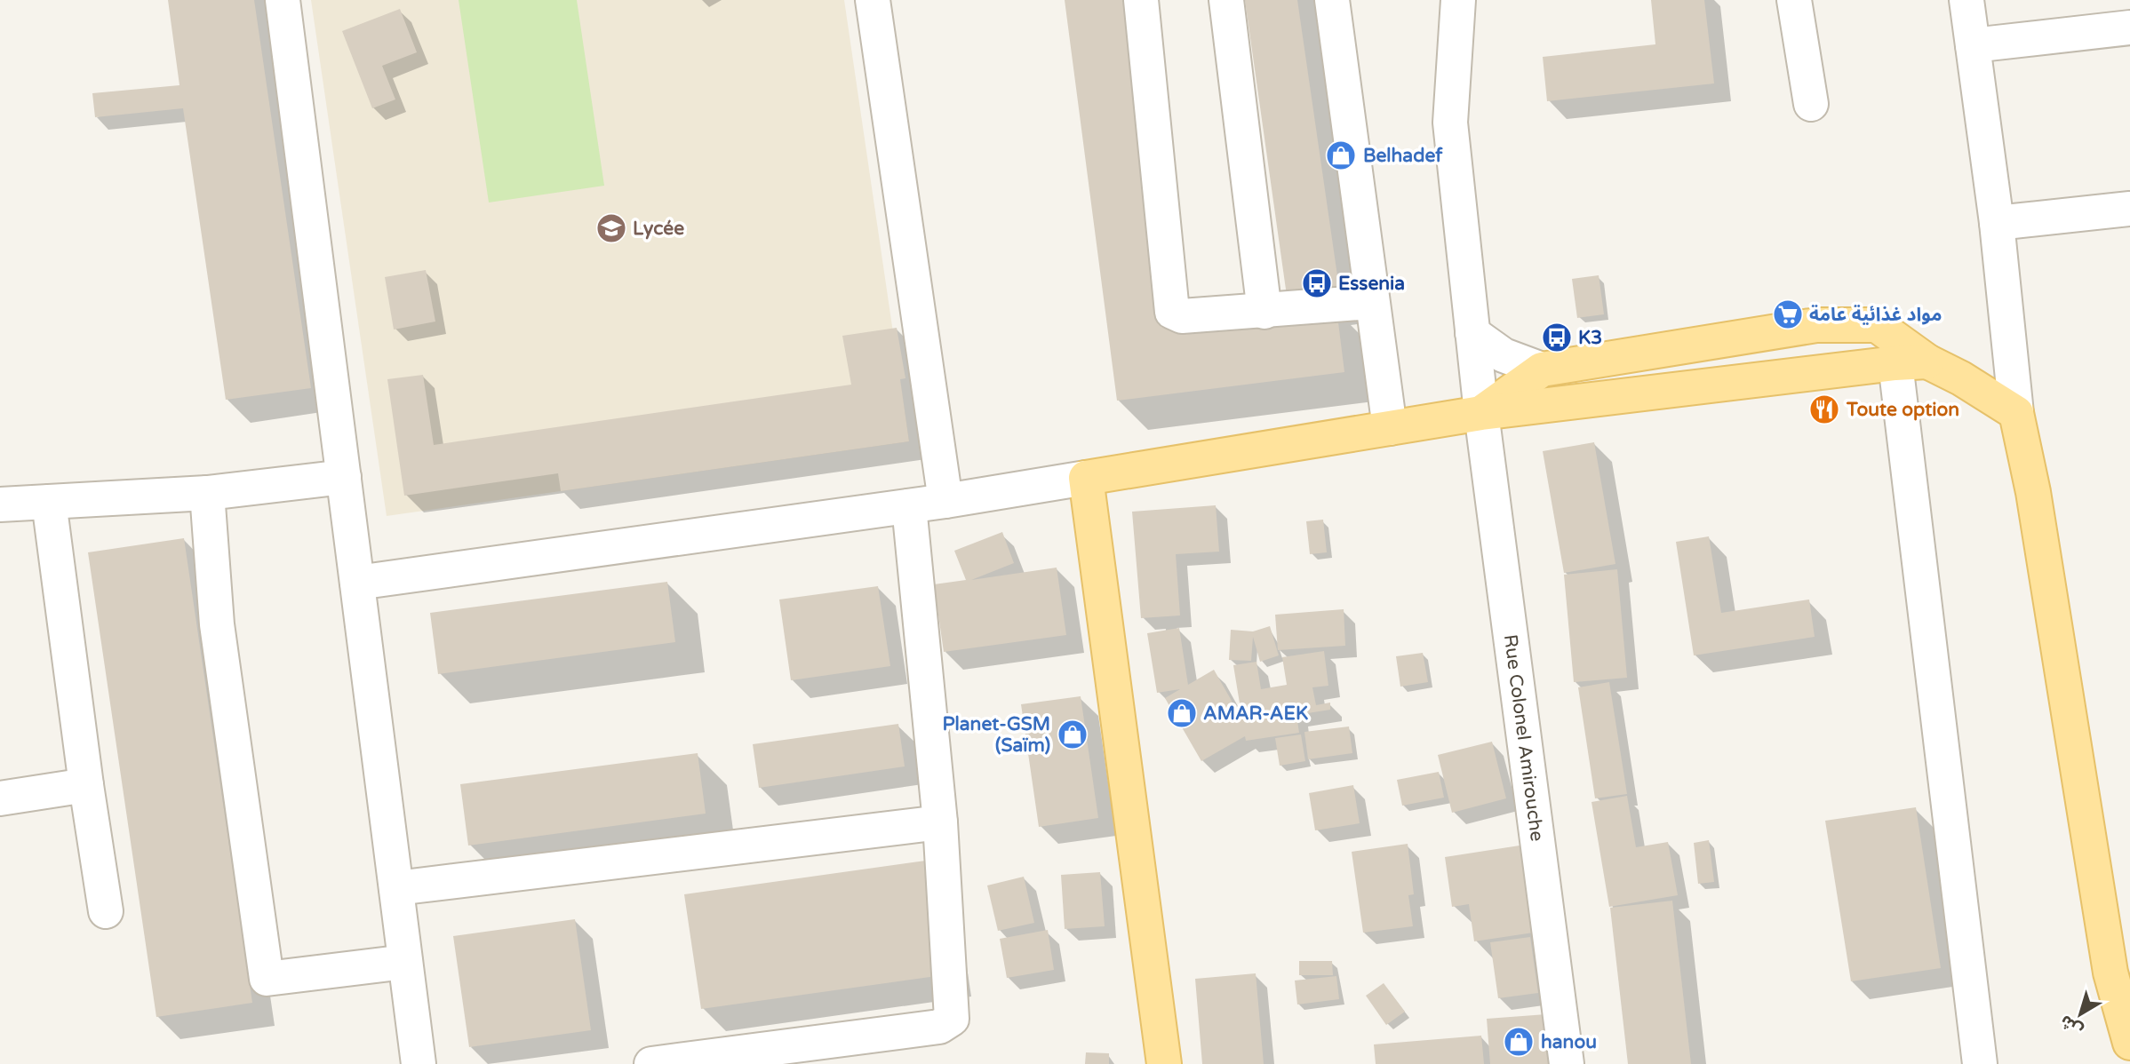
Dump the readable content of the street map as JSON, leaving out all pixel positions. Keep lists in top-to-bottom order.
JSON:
{
  "streets": {
    "street": ["Rue Colonel Amirouche"]
  },
  "places": {
    "shop": [
      "Belhadef",
      "AMAR-AEK",
      "Planet-GSM (Saïm)",
      "hanou"
    ],
    "school or university": ["Lycée"],
    "bus stop": ["Essenia", "K3"],
    "supermarket": ["مواد غذائية عامة"],
    "restaurant": ["Toute option"]
  },
  "north": "bottom left"
}
